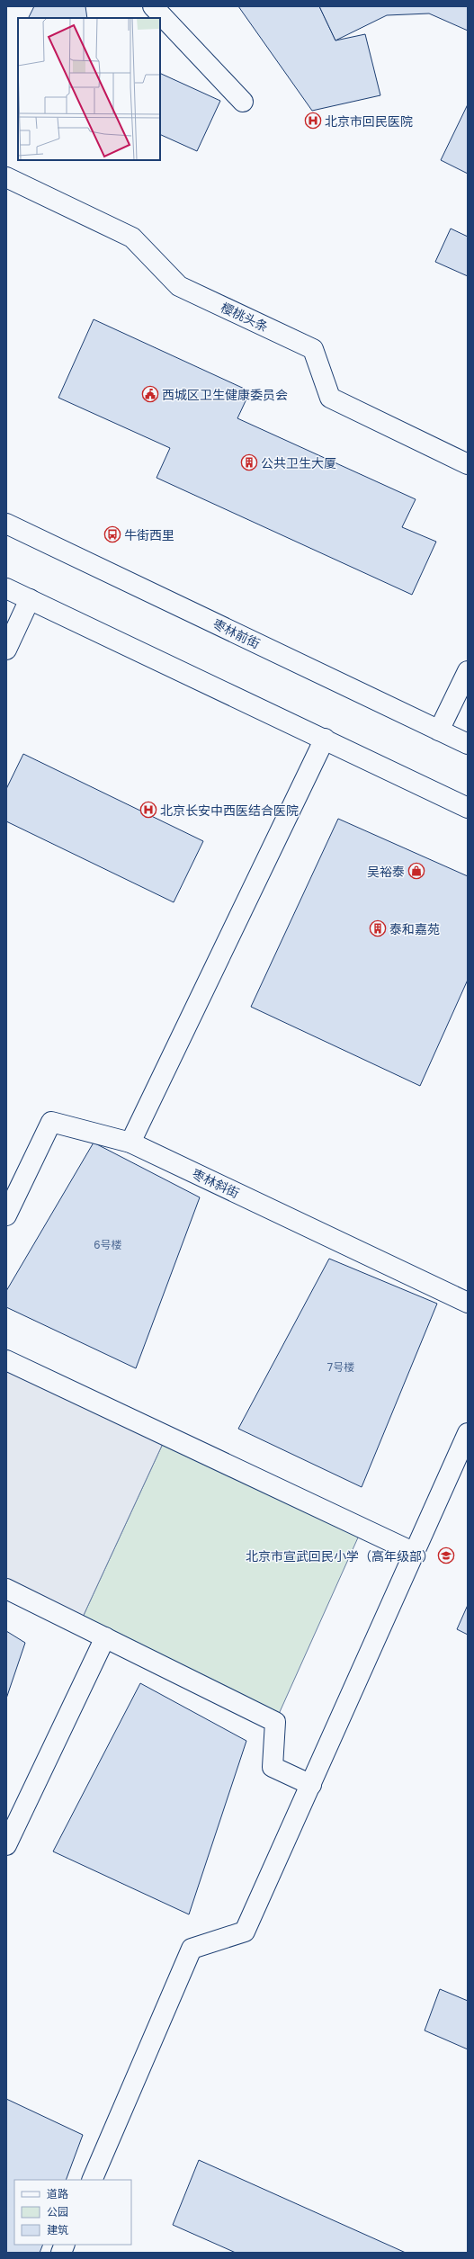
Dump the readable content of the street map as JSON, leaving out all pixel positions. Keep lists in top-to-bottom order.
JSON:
{
  "streets": {
    "street": ["樱桃头条", "枣林前街", "枣林斜街"]
  },
  "places": {
    "hospital": ["北京市回民医院", "北京长安中西医结合医院"],
    "public building": ["西城区卫生健康委员会"],
    "building": ["公共卫生大厦", "泰和嘉苑"],
    "bus stop": ["牛街西里"],
    "shop": ["吴裕泰"],
    "school or university": ["北京市宣武回民小学（高年级部）"]
  },
  "house_numbers": ["6号楼", "7号楼"],
  "legend": ["道路", "公园", "建筑"]
}
